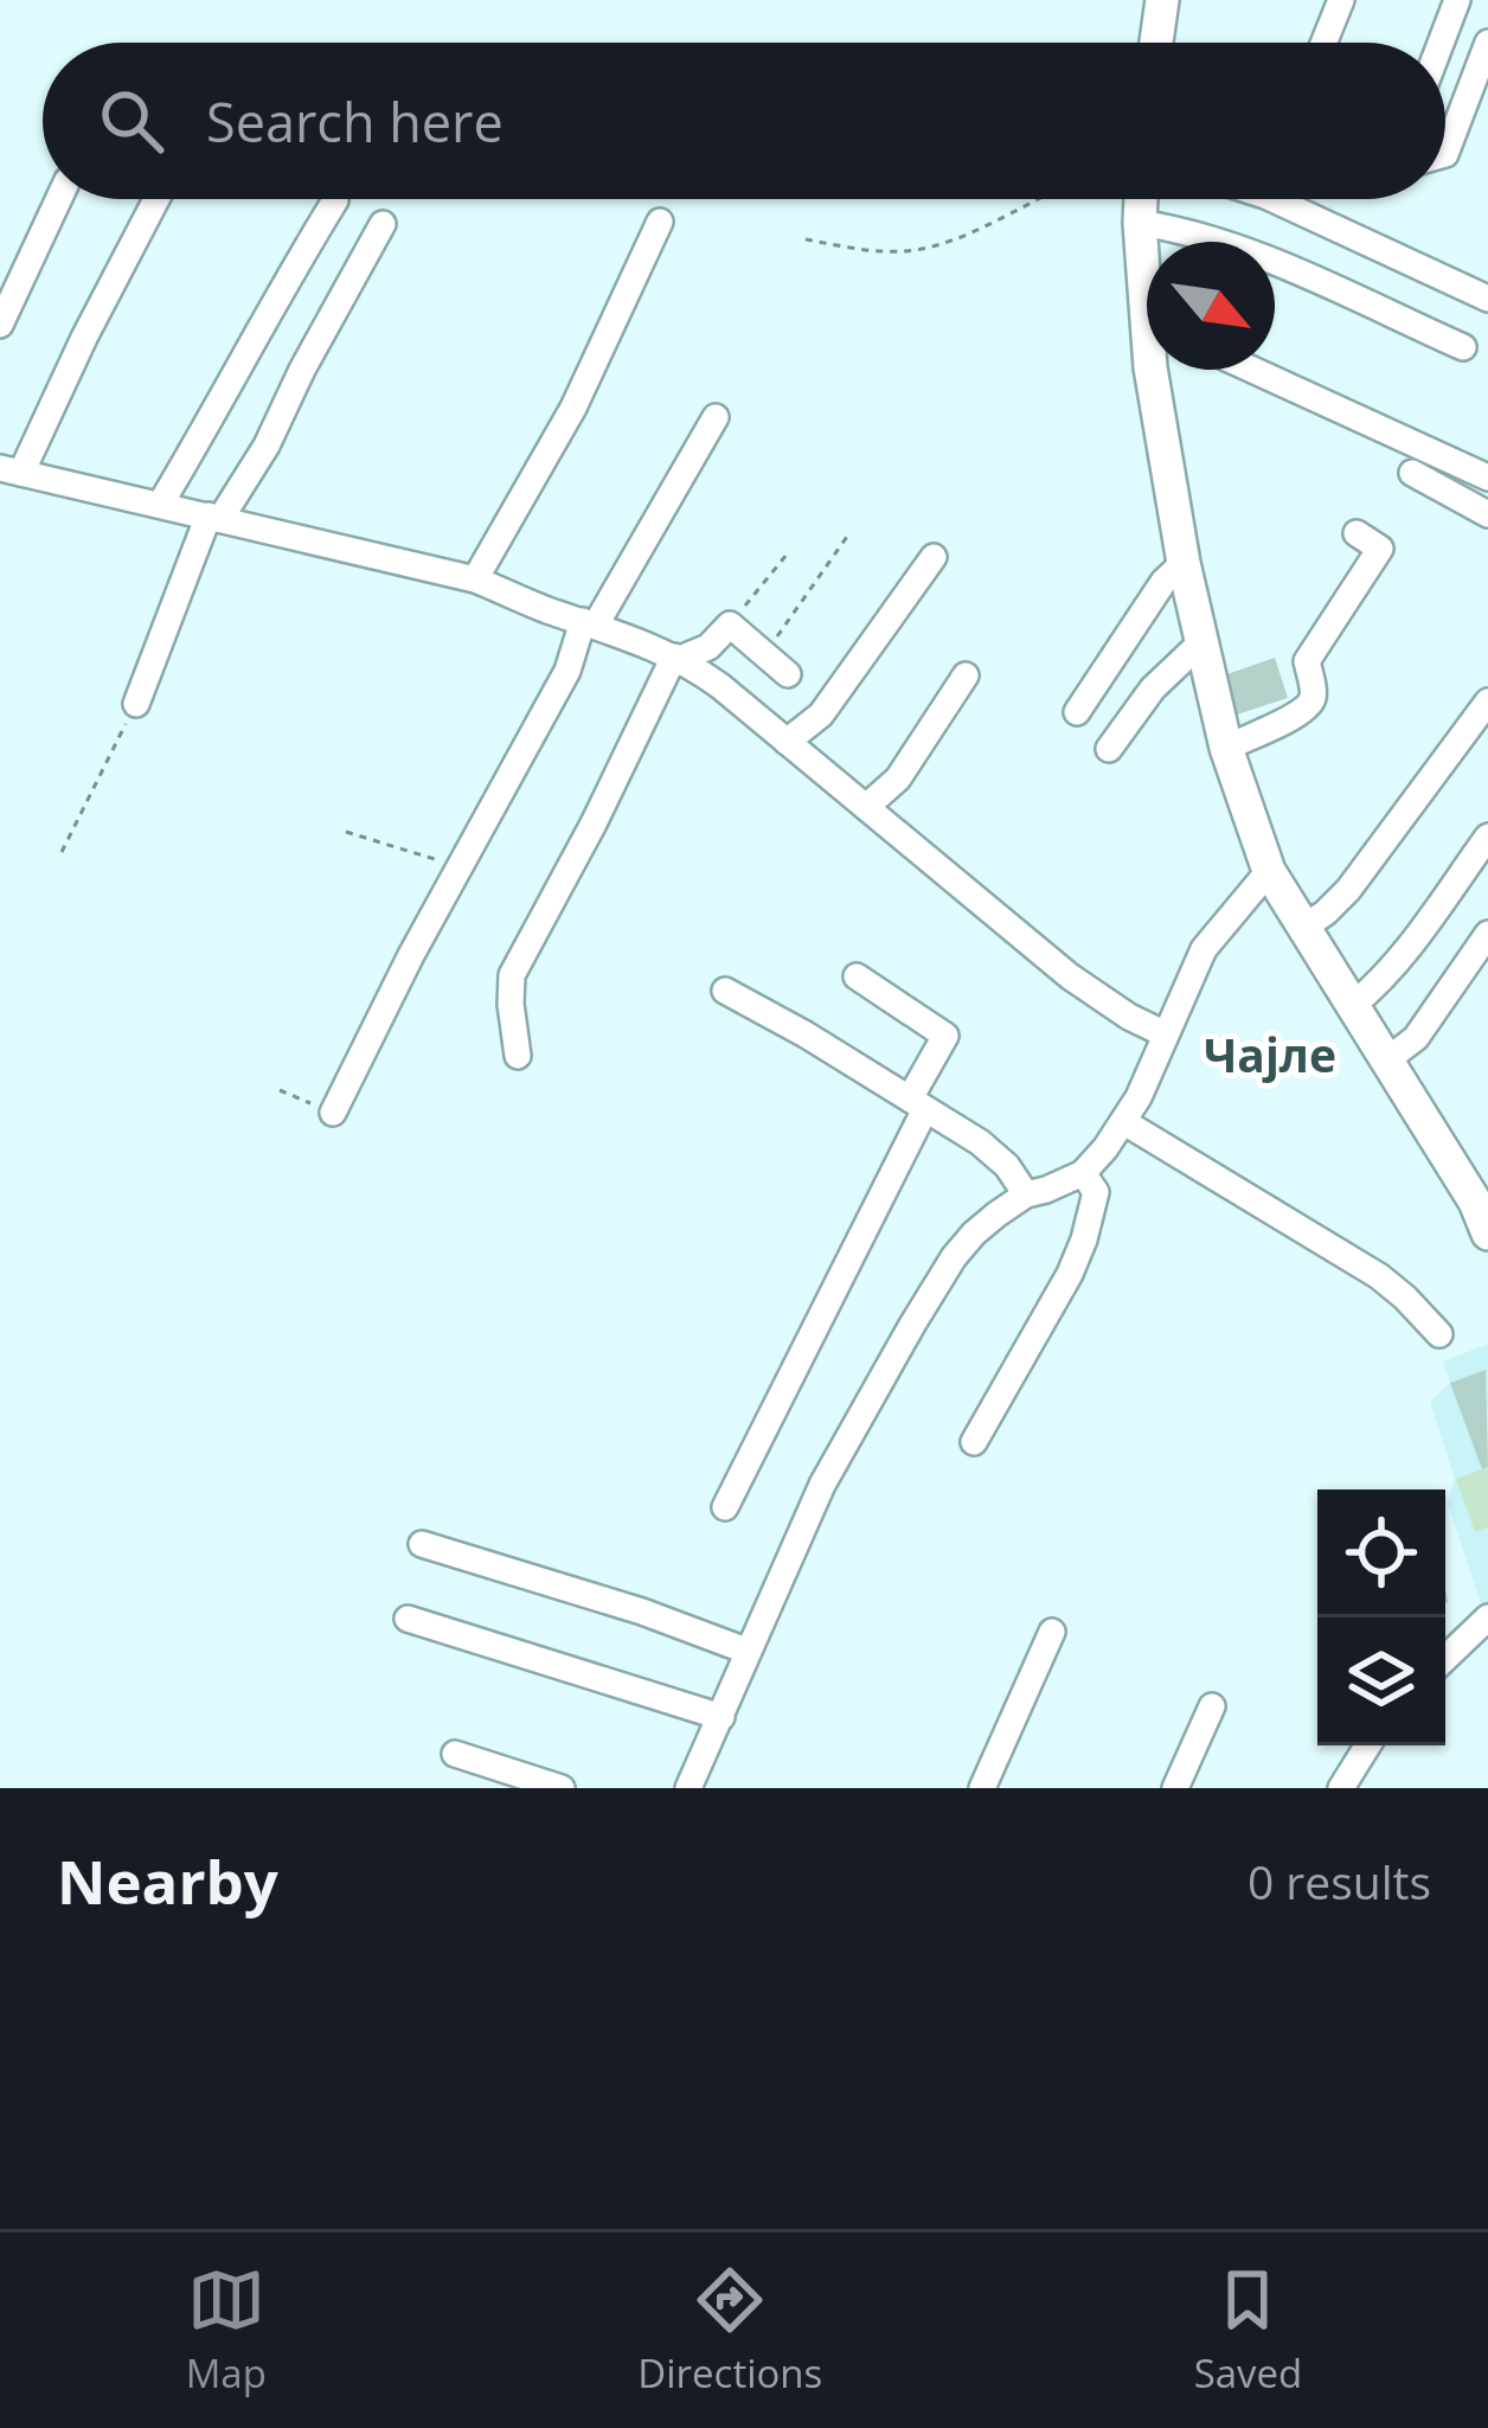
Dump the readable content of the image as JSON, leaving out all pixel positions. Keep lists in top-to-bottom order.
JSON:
{
  "districts": ["Чајле"],
  "north": "bottom right",
  "page": {
    "search": "Search here",
    "heading": ["Nearby", "0 results"],
    "nav": ["Map", "Directions", "Saved"]
  }
}
